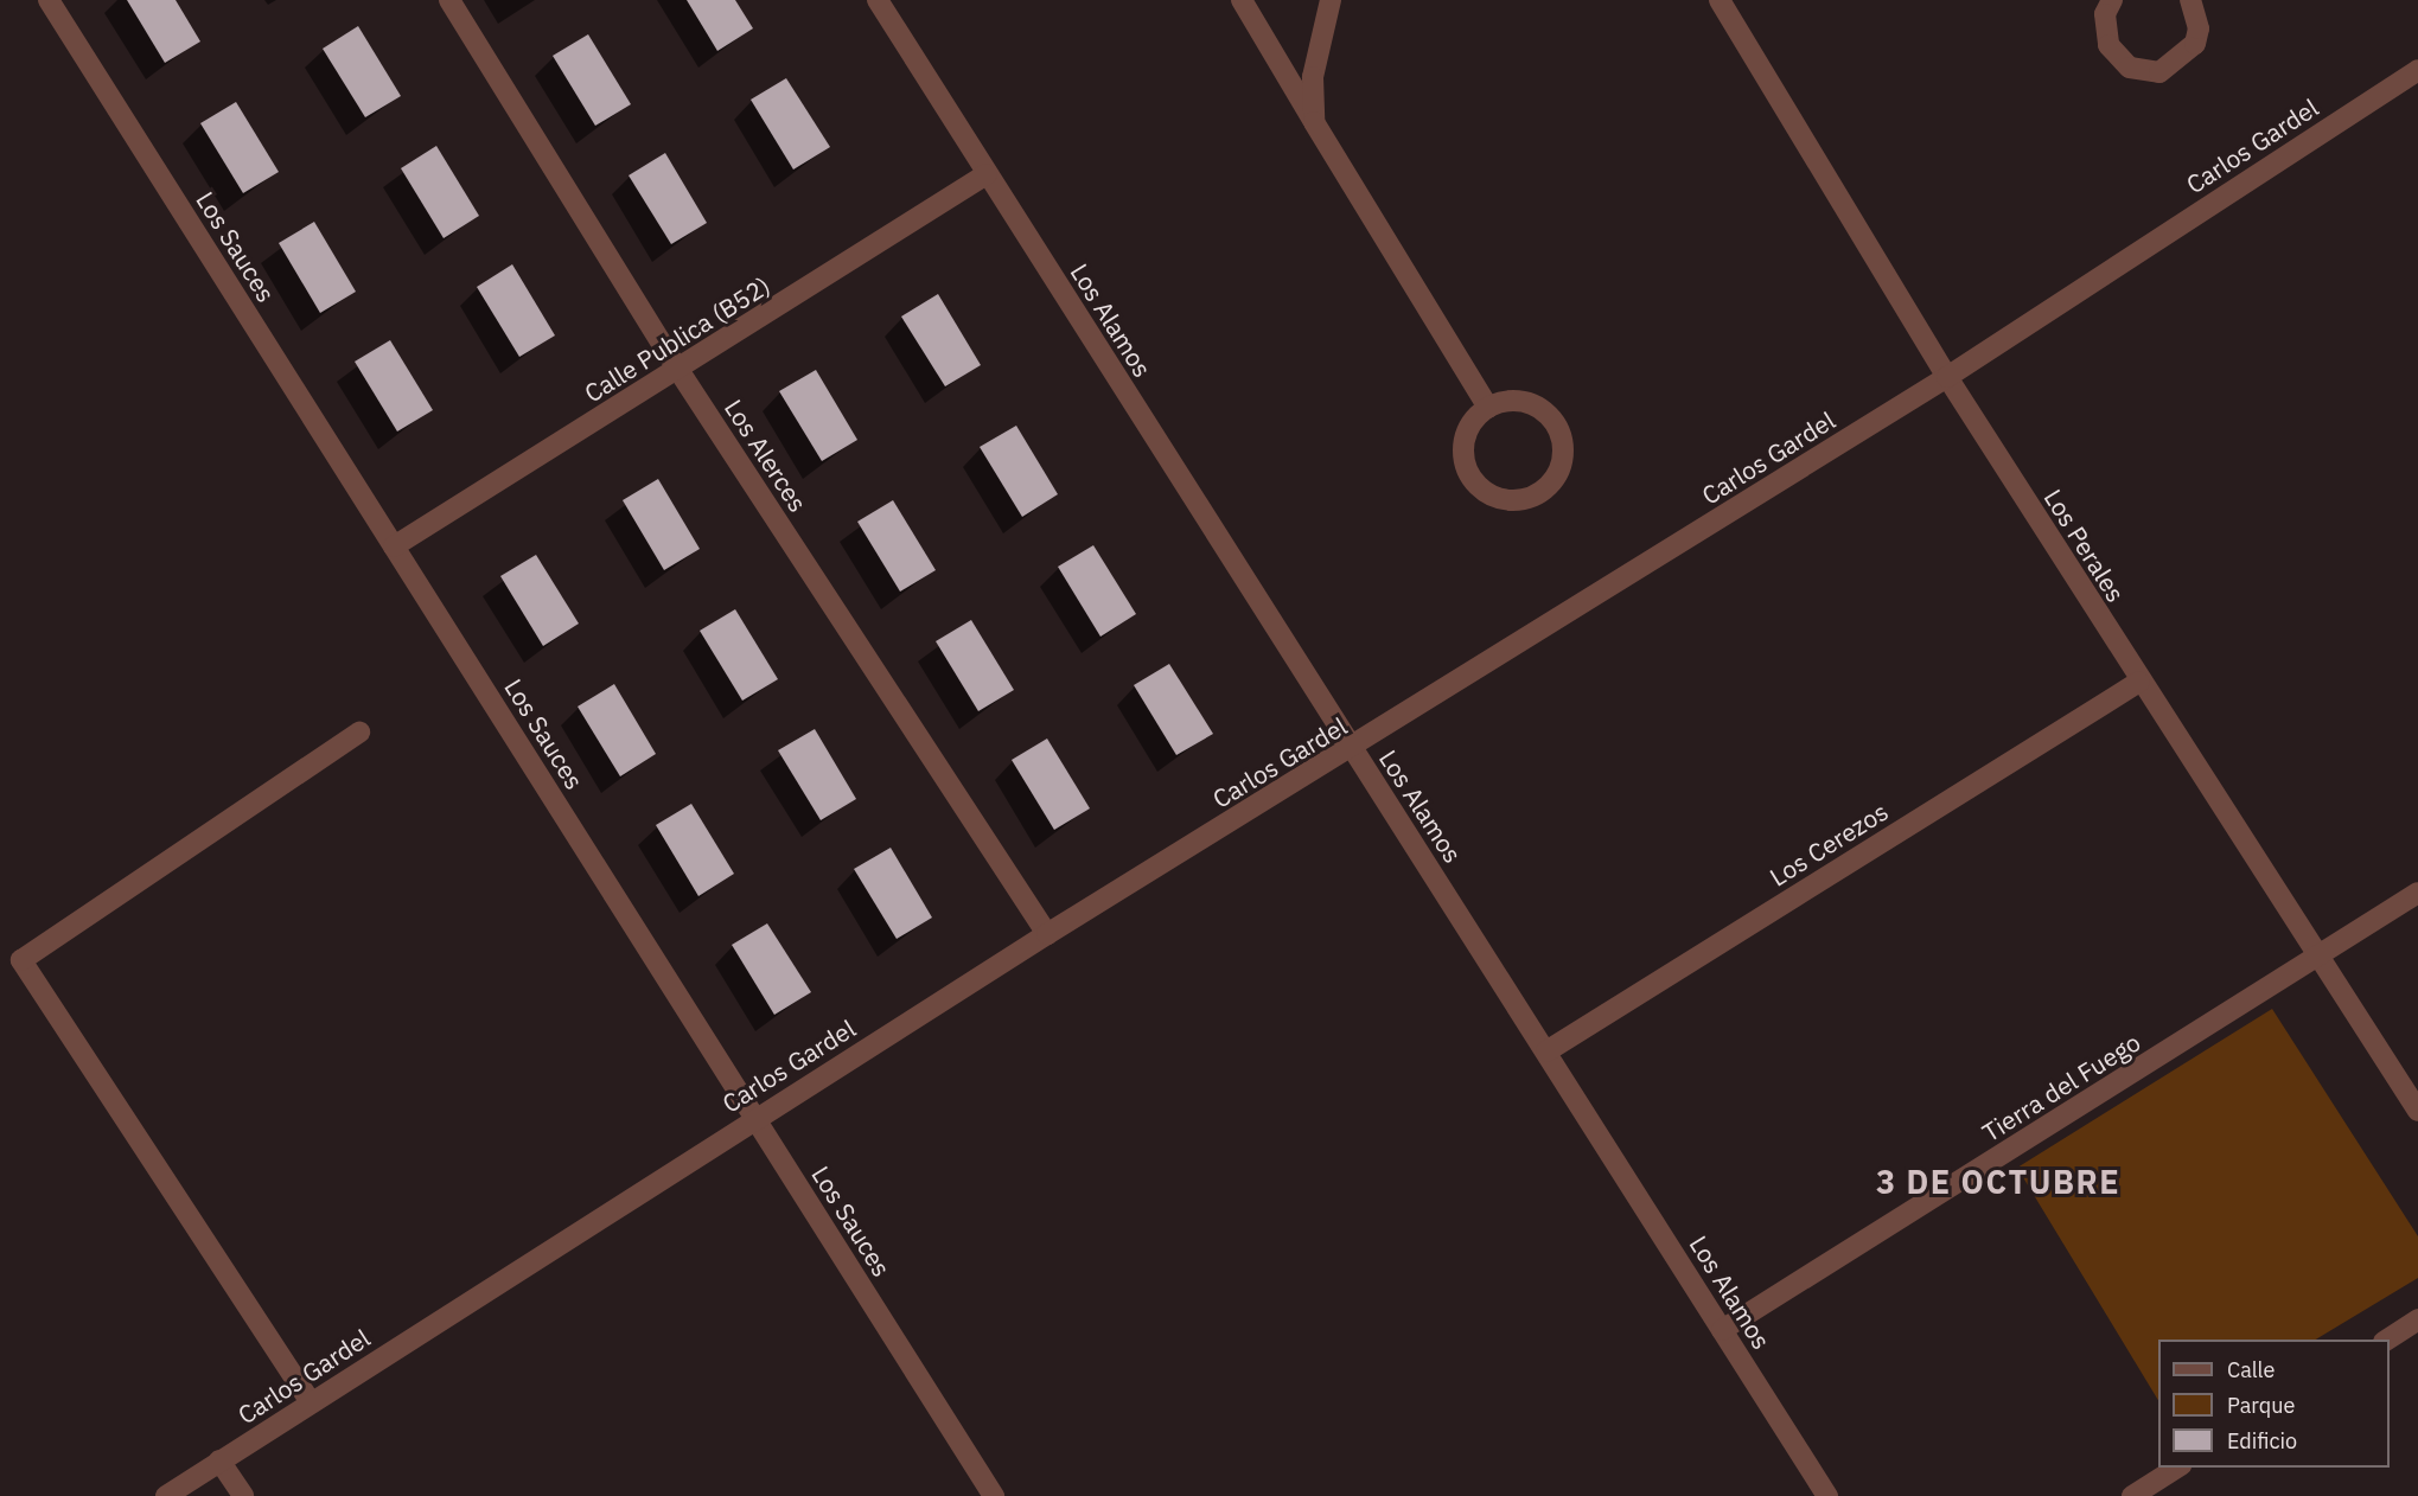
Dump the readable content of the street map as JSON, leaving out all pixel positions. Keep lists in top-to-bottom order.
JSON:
{
  "streets": {
    "street": [
      "Carlos Gardel",
      "Los Sauces",
      "Los Alamos",
      "Calle Publica (B52)",
      "Los Alerces",
      "Los Perales",
      "Los Cerezos",
      "Tierra del Fuego"
    ]
  },
  "crossings": [
    ["Carlos Gardel", "Los Sauces"],
    ["Carlos Gardel", "Los Alamos"],
    ["Carlos Gardel", "Los Alerces"],
    ["Carlos Gardel", "Los Perales"],
    ["Los Sauces", "Calle Publica (B52)"],
    ["Los Alamos", "Calle Publica (B52)"],
    ["Los Alamos", "Los Cerezos"],
    ["Los Alamos", "Tierra del Fuego"],
    ["Calle Publica (B52)", "Los Alerces"],
    ["Los Perales", "Los Cerezos"],
    ["Los Perales", "Tierra del Fuego"]
  ],
  "districts": ["3 DE OCTUBRE"],
  "legend": ["Calle", "Parque", "Edificio"]
}
